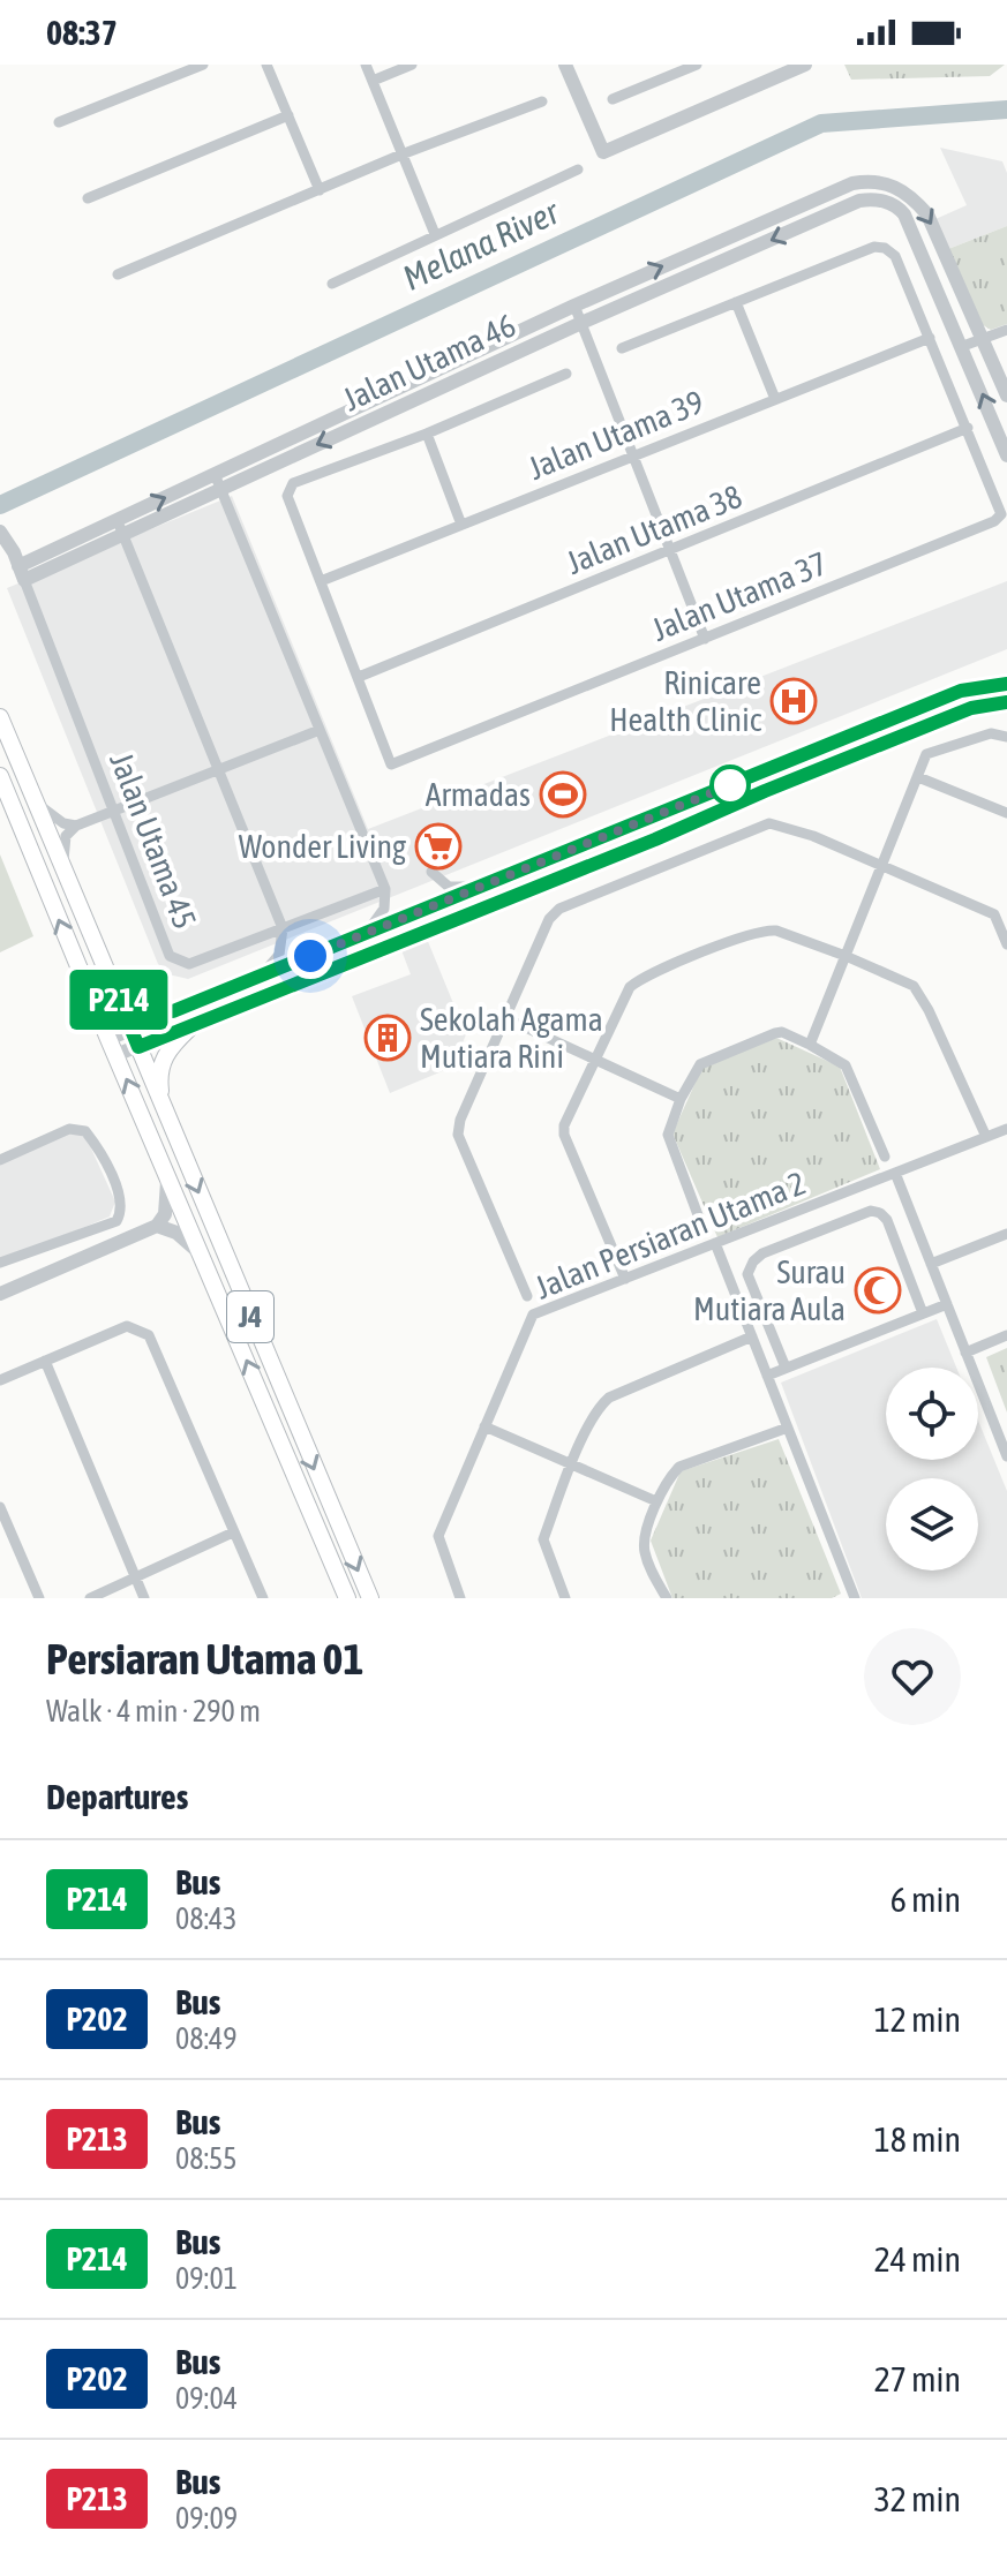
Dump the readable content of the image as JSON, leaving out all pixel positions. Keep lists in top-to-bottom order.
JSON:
{
  "streets": {
    "main road": ["J4"],
    "street": [
      "Jalan Utama 46",
      "Jalan Utama 39",
      "Jalan Utama 38",
      "Jalan Utama 37",
      "Jalan Utama 45",
      "Jalan Persiaran Utama 2"
    ]
  },
  "crossings": [
    ["Jalan Utama 46", "Jalan Utama 45"],
    ["Jalan Utama 38", "Jalan Utama 37"]
  ],
  "water": ["Melana River"],
  "places": {
    "hospital": ["Rinicare Health Clinic"],
    "sports": ["Armadas"],
    "supermarket": ["Wonder Living"],
    "building": ["Sekolah Agama Mutiara Rini"],
    "mosque": ["Surau Mutiara Aula"]
  },
  "lines": ["bus line P214"],
  "page": {
    "status": "08:37",
    "on_map": "P214",
    "heading": [
      ["Persiaran Utama 01", "Walk · 4 min · 290 m"],
      "Departures"
    ],
    "list": [
      {
        "mark": "P214",
        "name": "Bus",
        "note": "08:43",
        "value": "6 min"
      },
      {
        "mark": "P202",
        "name": "Bus",
        "note": "08:49",
        "value": "12 min"
      },
      {
        "mark": "P213",
        "name": "Bus",
        "note": "08:55",
        "value": "18 min"
      },
      {
        "mark": "P214",
        "name": "Bus",
        "note": "09:01",
        "value": "24 min"
      },
      {
        "mark": "P202",
        "name": "Bus",
        "note": "09:04",
        "value": "27 min"
      },
      {
        "mark": "P213",
        "name": "Bus",
        "note": "09:09",
        "value": "32 min"
      }
    ]
  }
}
